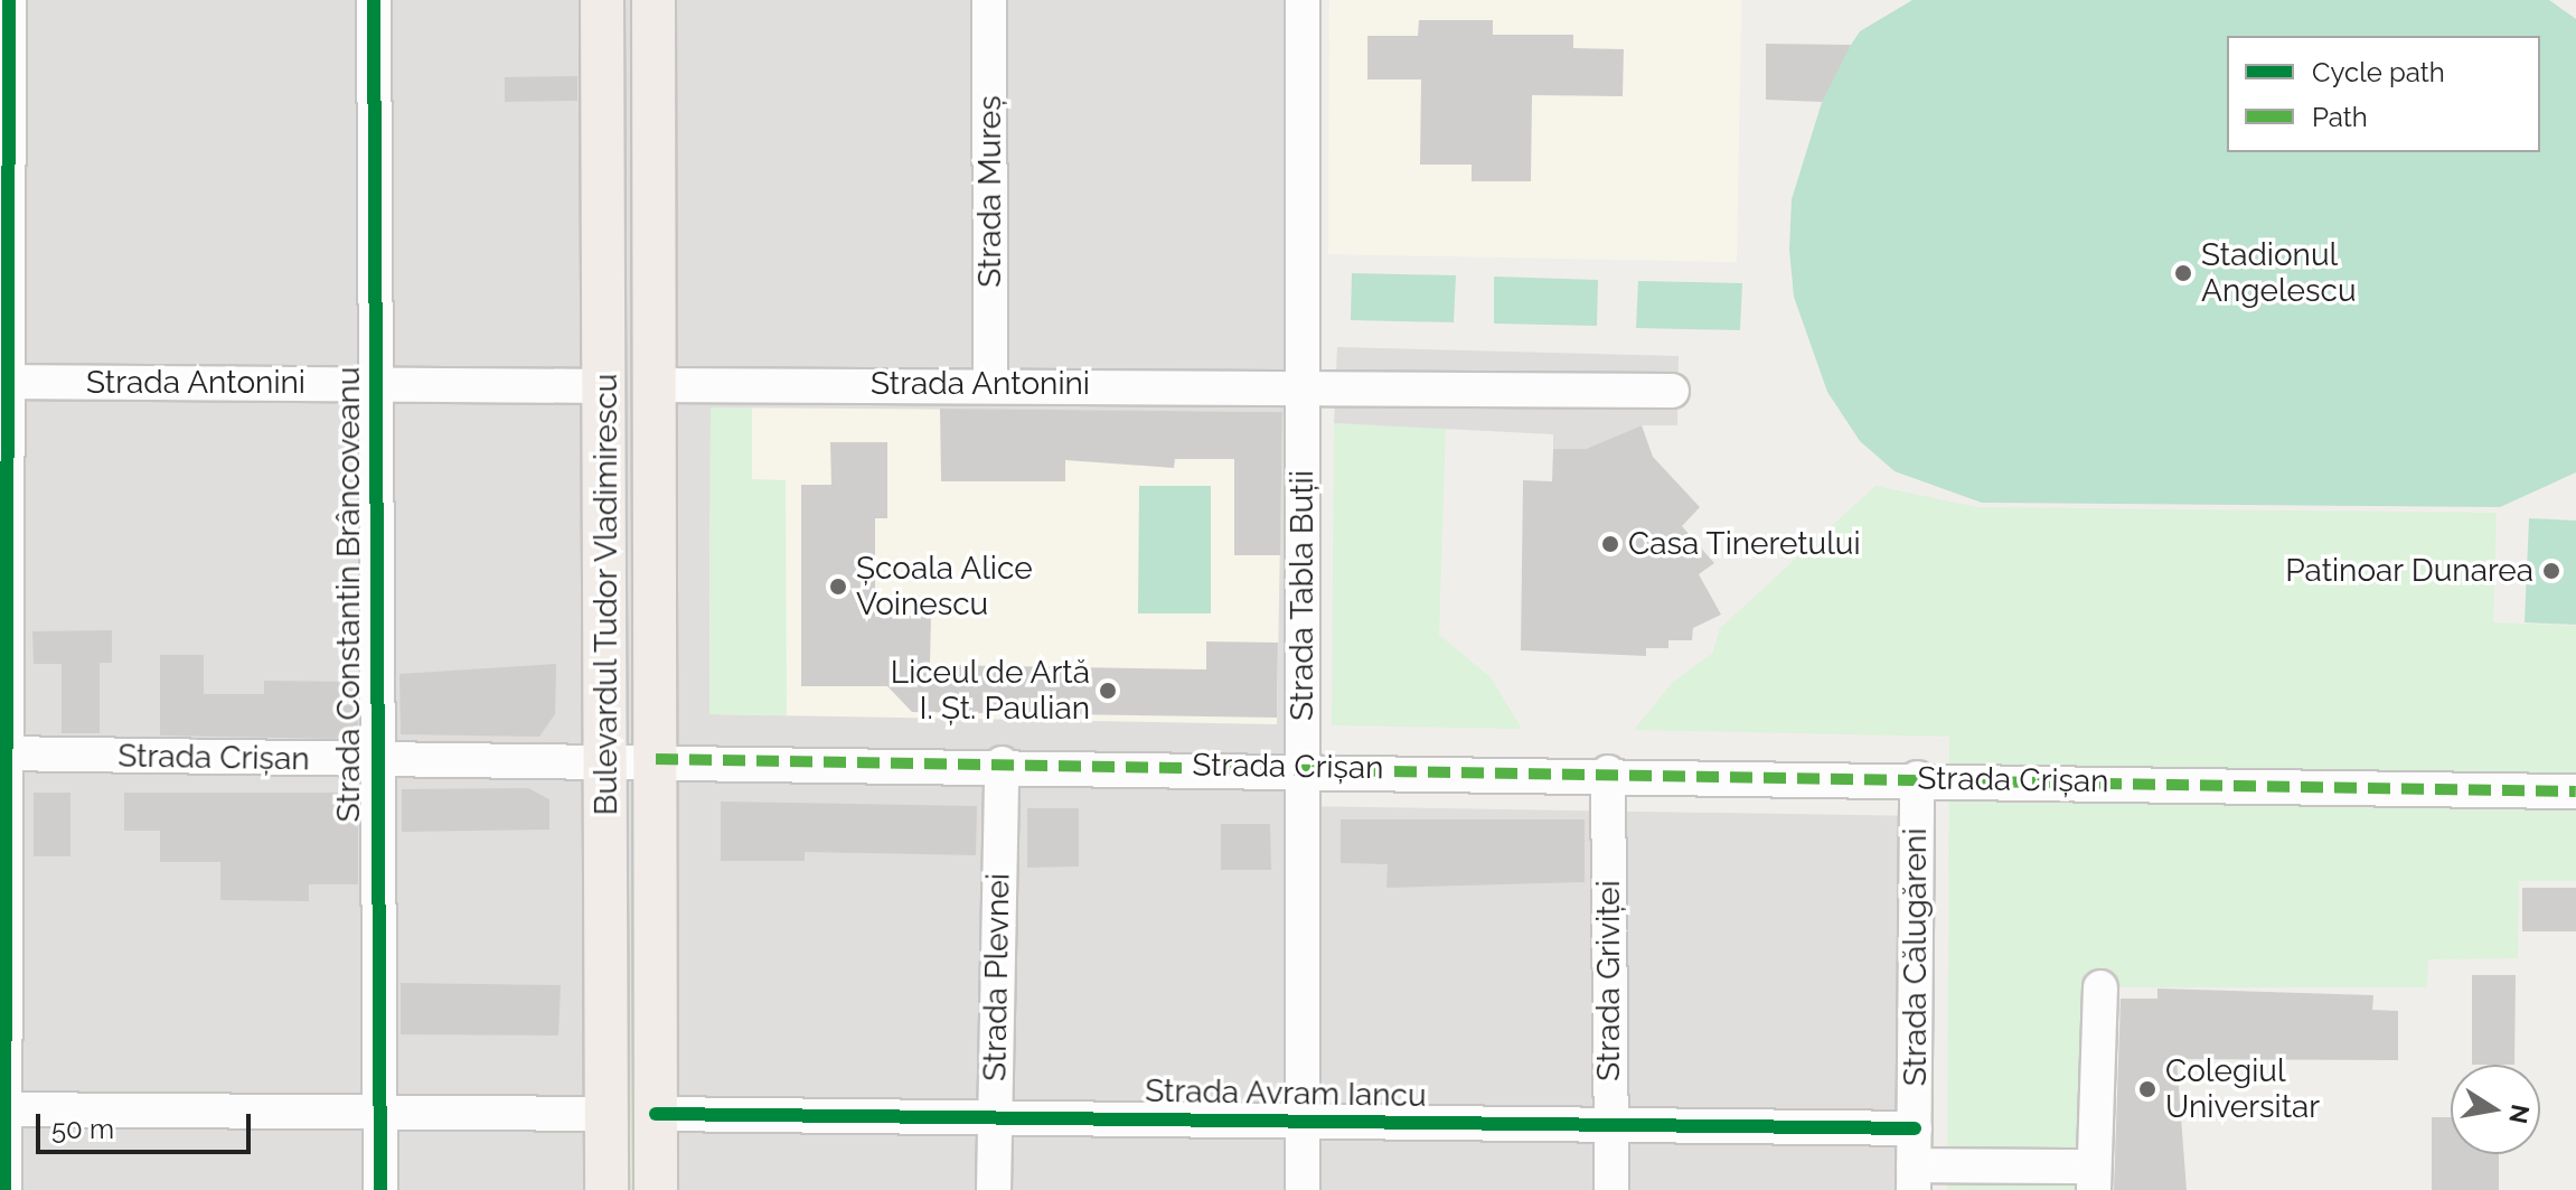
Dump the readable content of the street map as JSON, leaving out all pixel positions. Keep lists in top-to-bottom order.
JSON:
{
  "streets": {
    "main road": ["Bulevardul Tudor Vladimirescu"],
    "street": [
      "Strada Mureș",
      "Strada Antonini",
      "Strada Constantin Brâncoveanu",
      "Strada Tabla Buții",
      "Strada Crișan",
      "Strada Călugăreni",
      "Strada Plevnei",
      "Strada Griviței",
      "Strada Avram Iancu"
    ]
  },
  "crossings": [
    ["Strada Mureș", "Strada Antonini"],
    ["Strada Antonini", "Strada Constantin Brâncoveanu"],
    ["Strada Antonini", "Bulevardul Tudor Vladimirescu"],
    ["Strada Antonini", "Strada Tabla Buții"],
    ["Strada Constantin Brâncoveanu", "Strada Crișan"],
    ["Bulevardul Tudor Vladimirescu", "Strada Crișan"],
    ["Bulevardul Tudor Vladimirescu", "Strada Avram Iancu"],
    ["Strada Tabla Buții", "Strada Crișan"],
    ["Strada Tabla Buții", "Strada Avram Iancu"],
    ["Strada Crișan", "Strada Călugăreni"],
    ["Strada Crișan", "Strada Plevnei"],
    ["Strada Crișan", "Strada Griviței"],
    ["Strada Călugăreni", "Strada Avram Iancu"],
    ["Strada Plevnei", "Strada Avram Iancu"],
    ["Strada Griviței", "Strada Avram Iancu"]
  ],
  "places": [
    "Stadionul Angelescu",
    "Casa Tineretului",
    "Patinoar Dunarea",
    "Școala Alice Voinescu",
    "Liceul de Artă I. Șt. Paulian",
    "Colegiul Universitar"
  ],
  "legend": ["Cycle path", "Path"],
  "scale_bar": "50 m",
  "north": "right"
}
